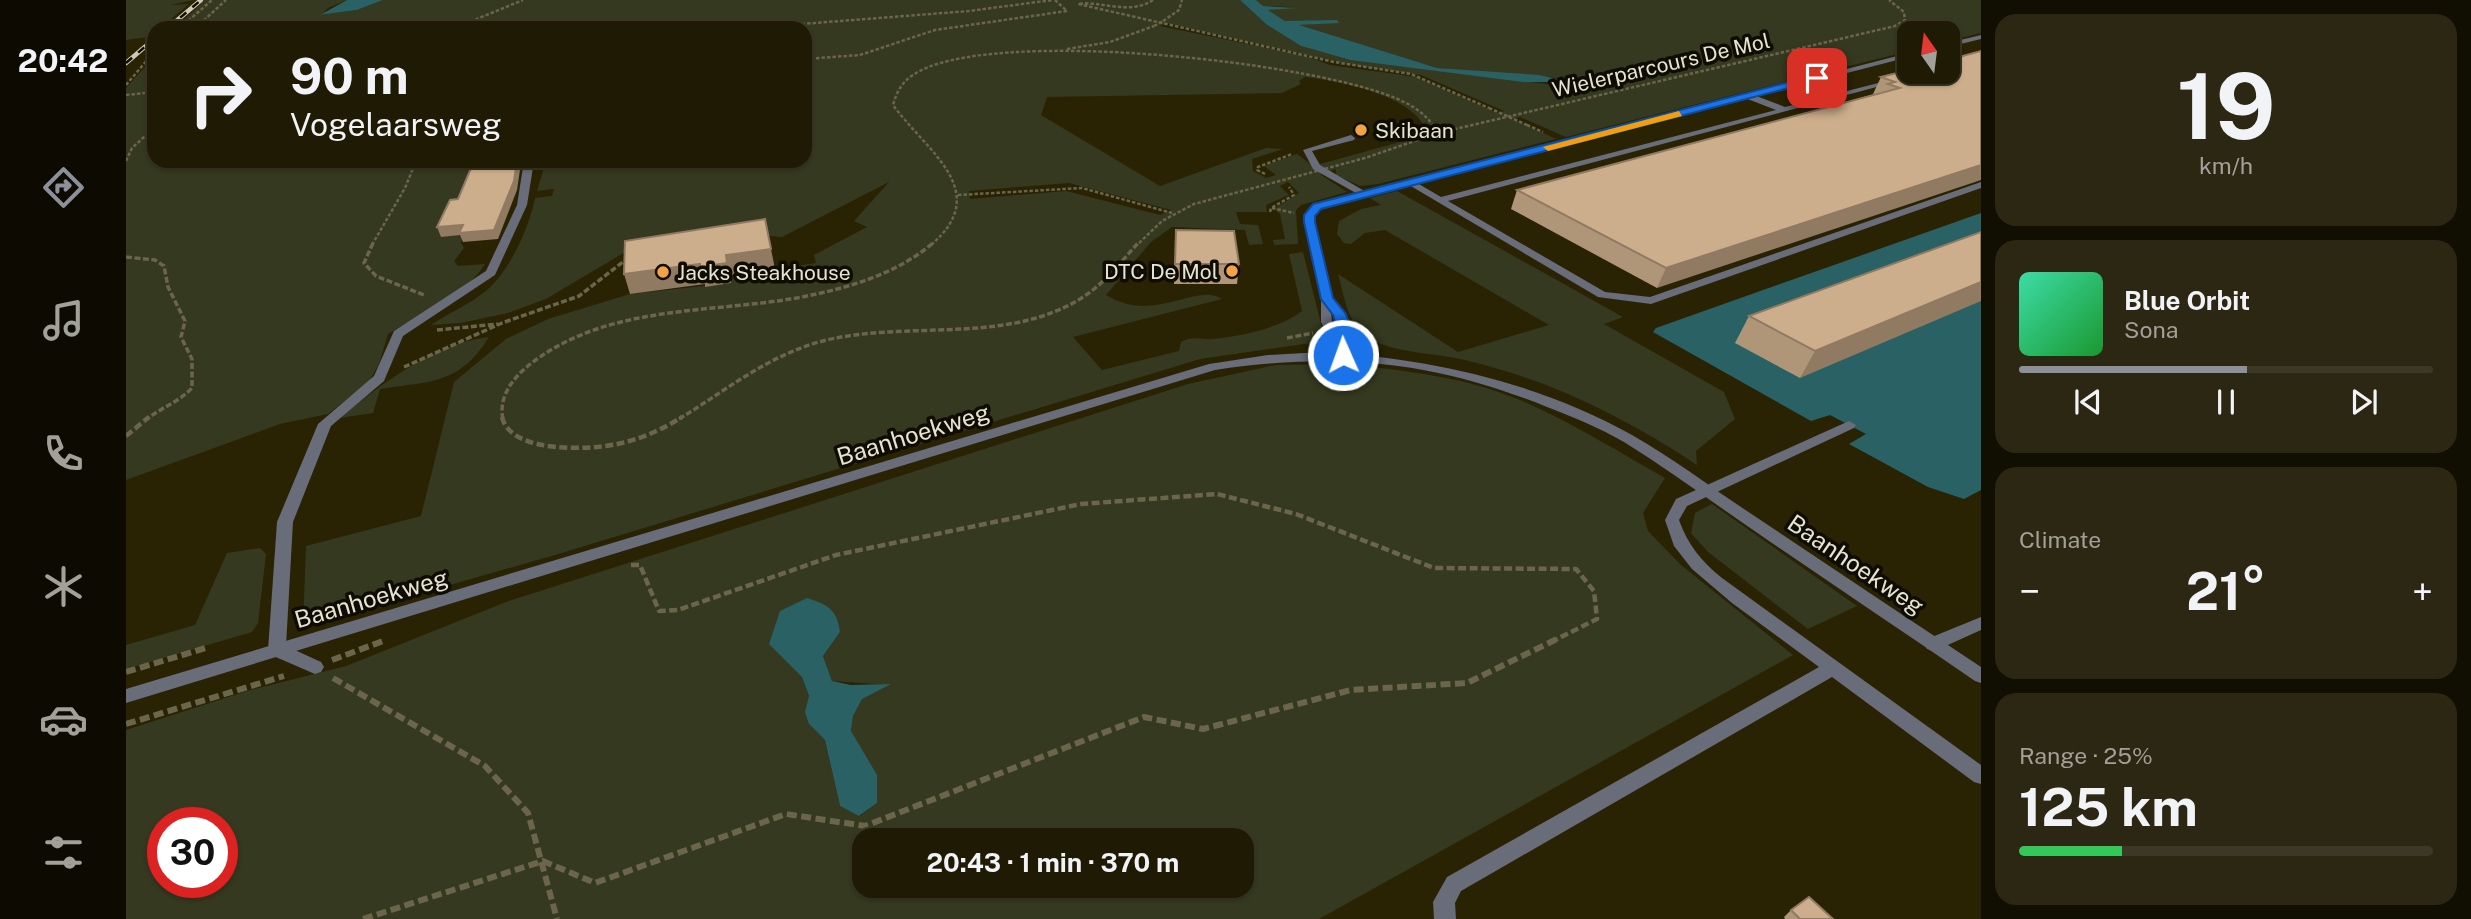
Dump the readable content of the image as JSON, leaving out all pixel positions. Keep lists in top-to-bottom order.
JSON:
{
  "streets": {
    "street": ["Baanhoekweg"],
    "path": ["Wielerparcours De Mol"]
  },
  "places": ["Skibaan", "DTC De Mol", "Jacks Steakhouse"],
  "north": "top",
  "page": {
    "tabs": "20:42",
    "tile": [
      ["19", "km/h"],
      "Climate",
      ["Range · 25%", "125 km"]
    ],
    "turn": ["90 m", "Vogelaarsweg"],
    "song": ["Blue Orbit", "Sona"],
    "heat": ["−", "21°", "+"],
    "limit": "30",
    "trip": "20:43 · 1 min · 370 m"
  }
}
